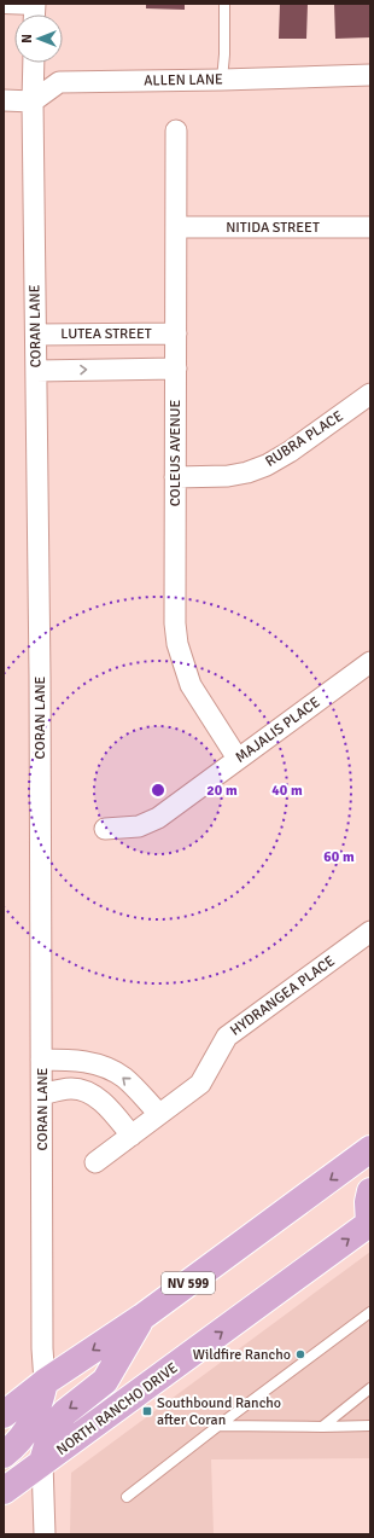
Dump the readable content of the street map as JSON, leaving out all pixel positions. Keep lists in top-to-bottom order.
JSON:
{
  "streets": {
    "main road": ["NV 599", "NORTH RANCHO DRIVE"],
    "street": [
      "ALLEN LANE",
      "NITIDA STREET",
      "CORAN LANE",
      "LUTEA STREET",
      "RUBRA PLACE",
      "COLEUS AVENUE",
      "MAJALIS PLACE",
      "HYDRANGEA PLACE"
    ]
  },
  "crossings": [
    ["ALLEN LANE", "CORAN LANE"],
    ["NITIDA STREET", "COLEUS AVENUE"],
    ["CORAN LANE", "LUTEA STREET"],
    ["CORAN LANE", "NV 599"],
    ["LUTEA STREET", "COLEUS AVENUE"],
    ["RUBRA PLACE", "COLEUS AVENUE"],
    ["COLEUS AVENUE", "MAJALIS PLACE"]
  ],
  "places": {
    "other": ["Wildfire Rancho"],
    "transit": ["Southbound Rancho after Coran"]
  },
  "north": "left",
  "rings": ["20 m", "40 m", "60 m"]
}
